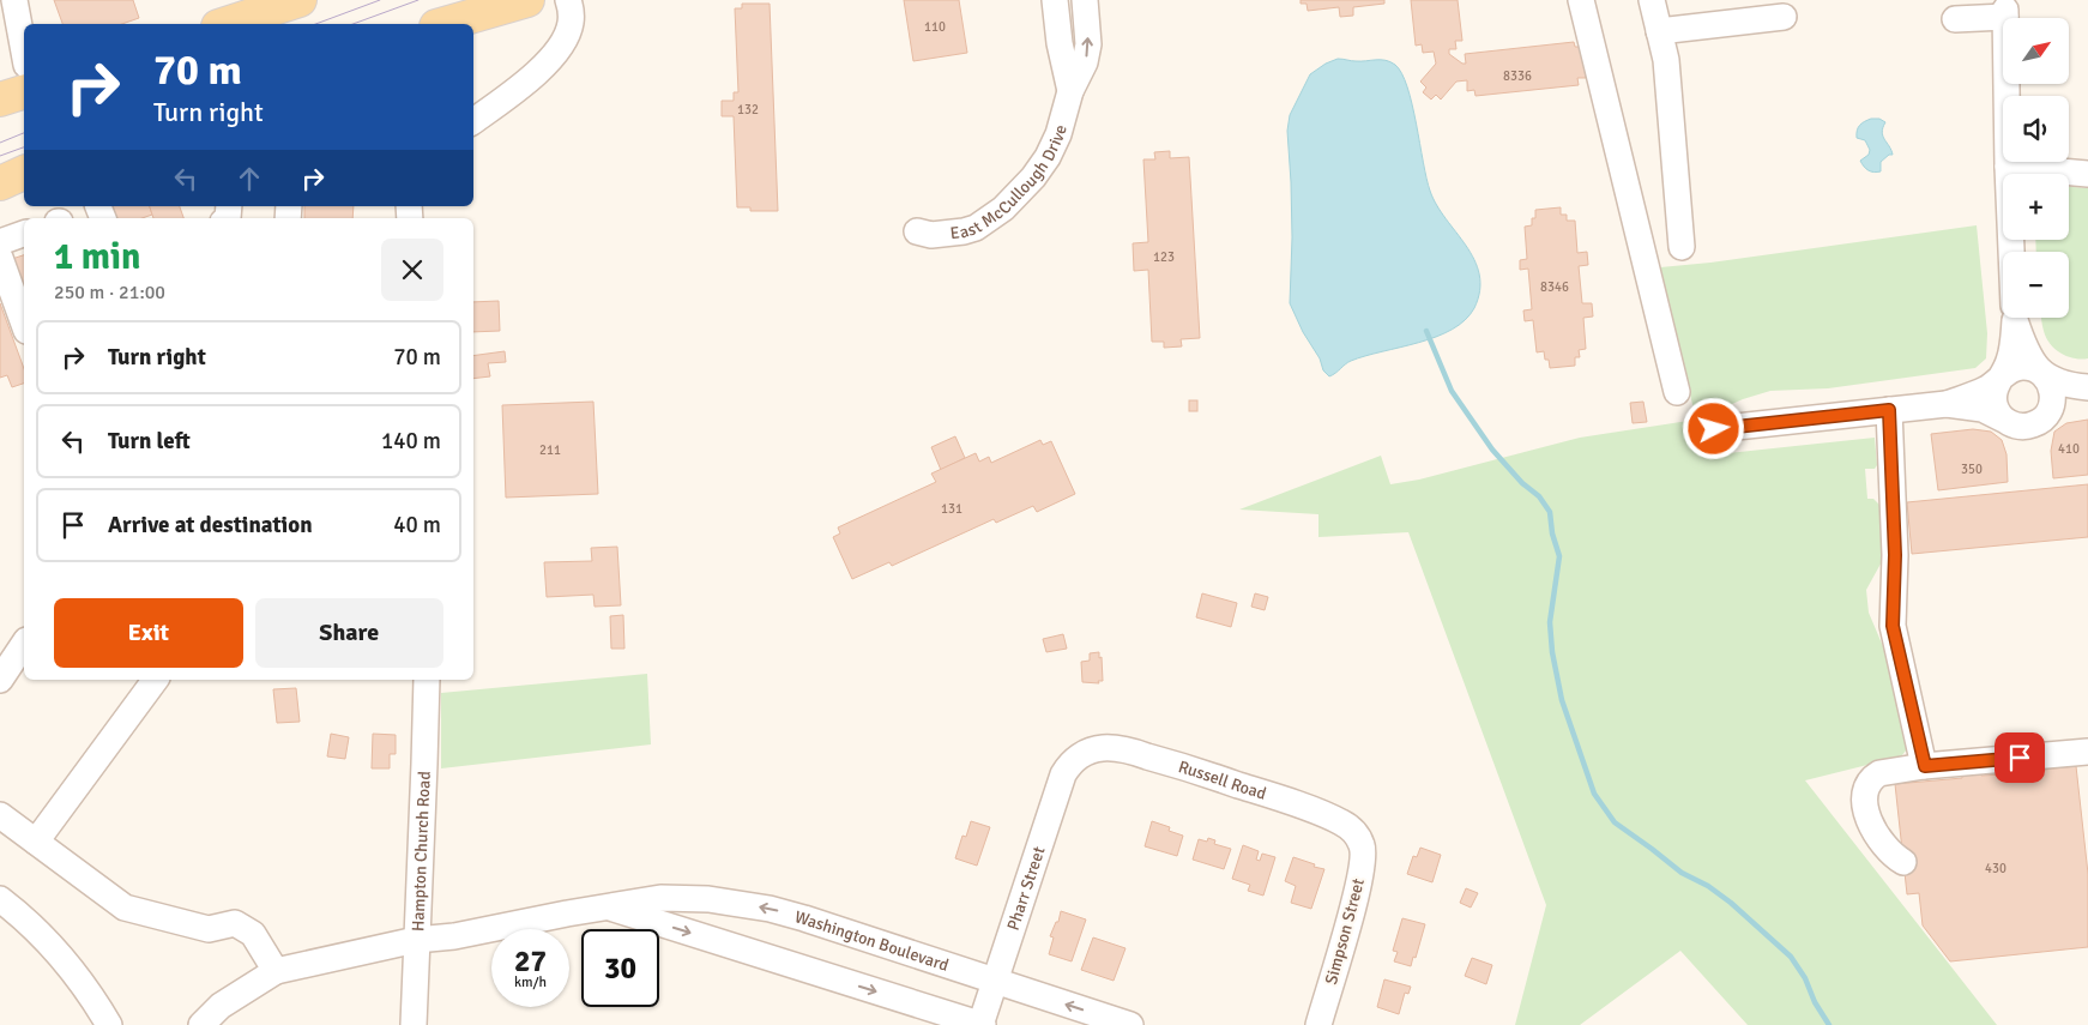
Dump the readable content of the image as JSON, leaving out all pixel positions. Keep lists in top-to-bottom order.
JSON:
{
  "streets": {
    "street": [
      "East McCullough Drive",
      "Russell Road",
      "Hampton Church Road",
      "Pharr Street",
      "Simpson Street",
      "Washington Boulevard"
    ]
  },
  "crossings": [
    ["Russell Road", "Pharr Street"],
    ["Russell Road", "Simpson Street"],
    ["Hampton Church Road", "Washington Boulevard"],
    ["Pharr Street", "Washington Boulevard"]
  ],
  "house_numbers": [
    "110",
    "8336",
    "132",
    "123",
    "8346",
    "410",
    "211",
    "350",
    "131",
    "430"
  ],
  "north": "top right",
  "page": {
    "map_buttons": ["+", "−"],
    "turn": ["70 m", "Turn right"],
    "heading": ["1 min", "250 m · 21:00"],
    "list": [
      {
        "name": "Turn right",
        "value": "70 m"
      },
      {
        "name": "Turn left",
        "value": "140 m"
      },
      {
        "name": "Arrive at destination",
        "value": "40 m"
      }
    ],
    "buttons": ["Exit", "Share"],
    "speed": "27 km/h",
    "limit": "30"
  }
}
